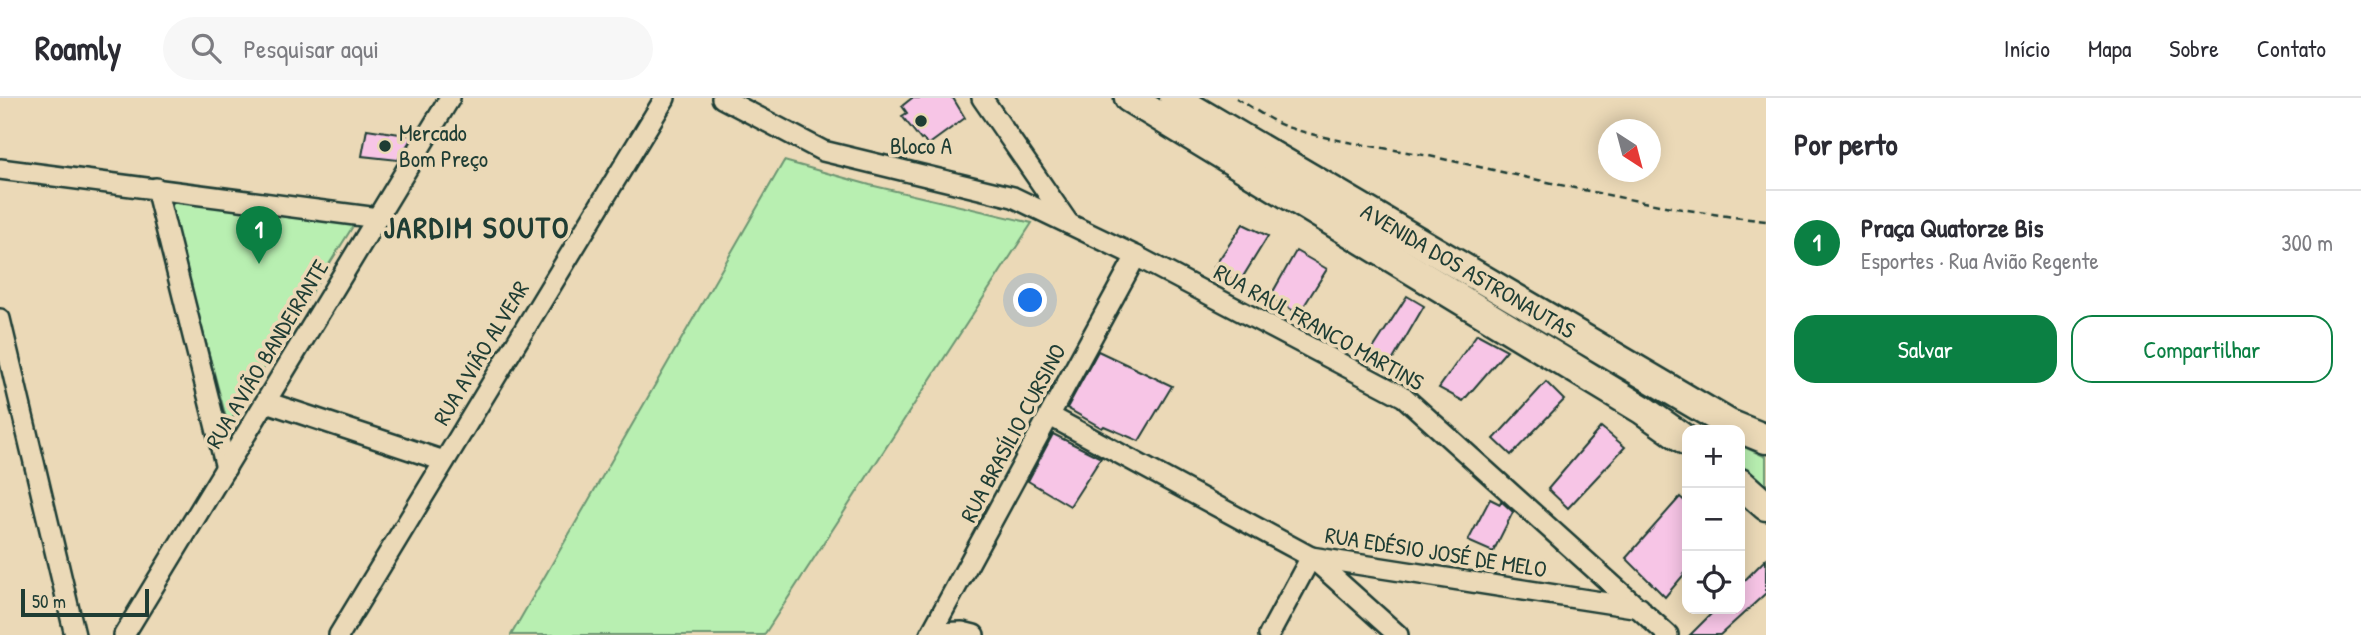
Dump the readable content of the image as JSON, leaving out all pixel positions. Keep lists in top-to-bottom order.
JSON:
{
  "streets": {
    "main road": ["AVENIDA DOS ASTRONAUTAS"],
    "street": [
      "RUA RAUL FRANCO MARTINS",
      "RUA AVIÃO ALVEAR",
      "RUA AVIÃO BANDEIRANTE",
      "RUA BRASÍLIO CURSINO",
      "RUA EDÉSIO JOSÉ DE MELO"
    ]
  },
  "crossings": [
    ["RUA RAUL FRANCO MARTINS", "RUA BRASÍLIO CURSINO"],
    ["RUA RAUL FRANCO MARTINS", "RUA EDÉSIO JOSÉ DE MELO"]
  ],
  "districts": ["JARDIM SOUTO"],
  "places": ["Bloco A", "Mercado Bom Preço"],
  "scale_bar": "50 m",
  "north": "bottom right",
  "page": {
    "header": "Roamly",
    "search": "Pesquisar aqui",
    "nav": [
      "Início",
      "Mapa",
      "Sobre",
      "Contato"
    ],
    "heading": "Por perto",
    "list": [
      {
        "mark": "1",
        "name": "Praça Quatorze Bis",
        "note": "Esportes · Rua Avião Regente",
        "value": "300 m"
      }
    ],
    "pins": "1",
    "buttons": ["Salvar", "Compartilhar"],
    "map_buttons": ["+", "−"],
    "scale": "50 m"
  }
}
